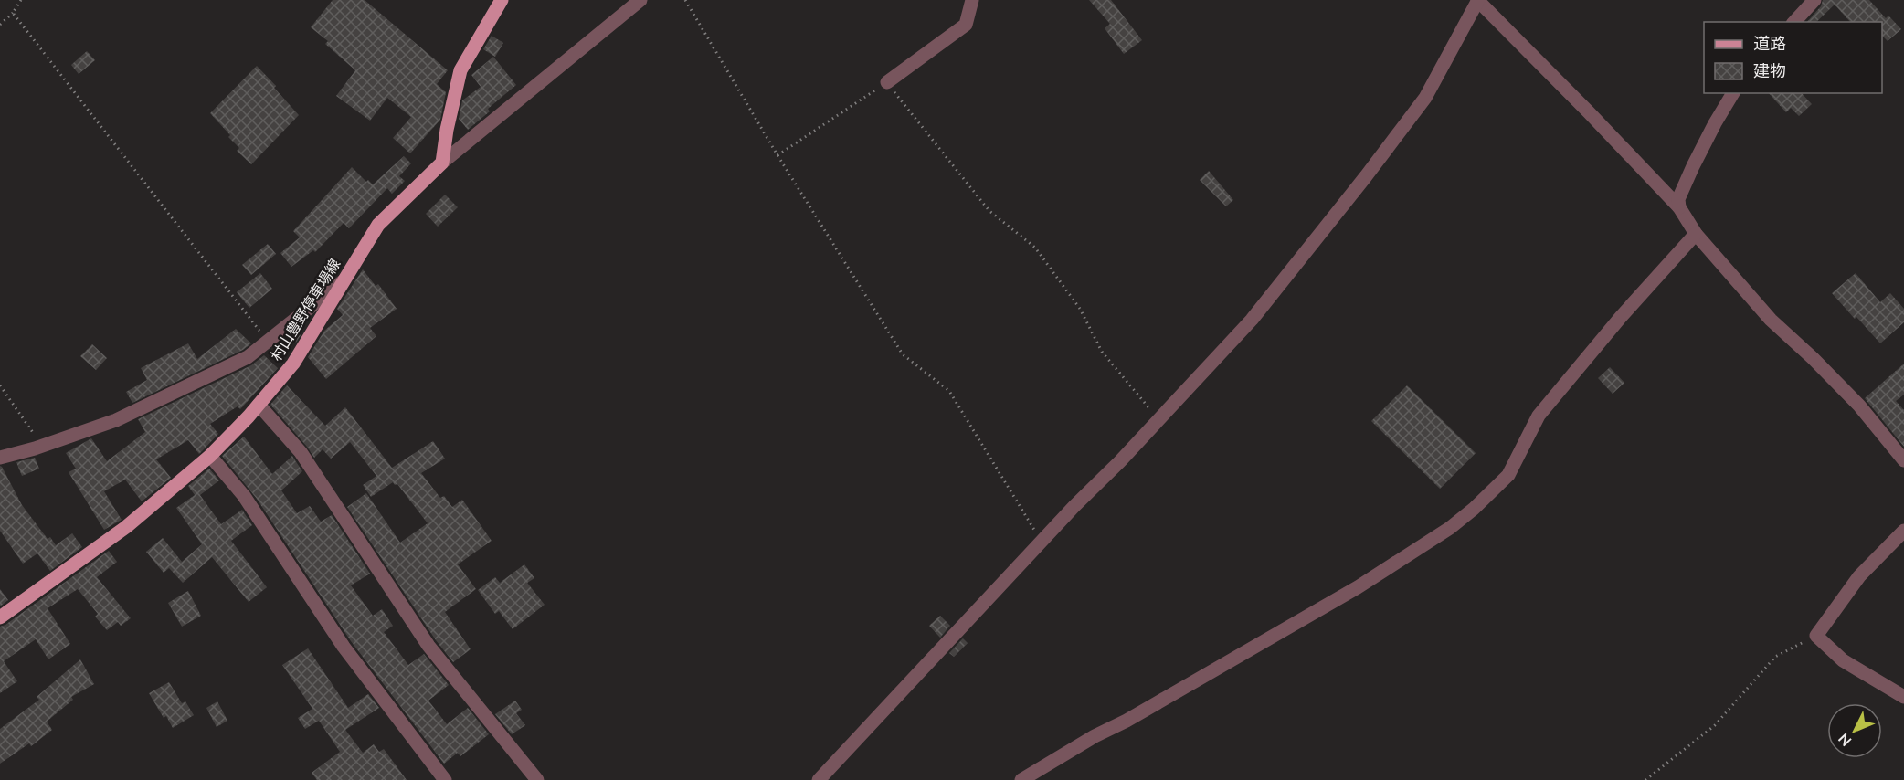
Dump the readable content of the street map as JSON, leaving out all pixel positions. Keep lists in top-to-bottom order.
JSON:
{
  "streets": {
    "main road": ["村山豊野停車場線"]
  },
  "legend": ["道路", "建物"],
  "north": "bottom left"
}
